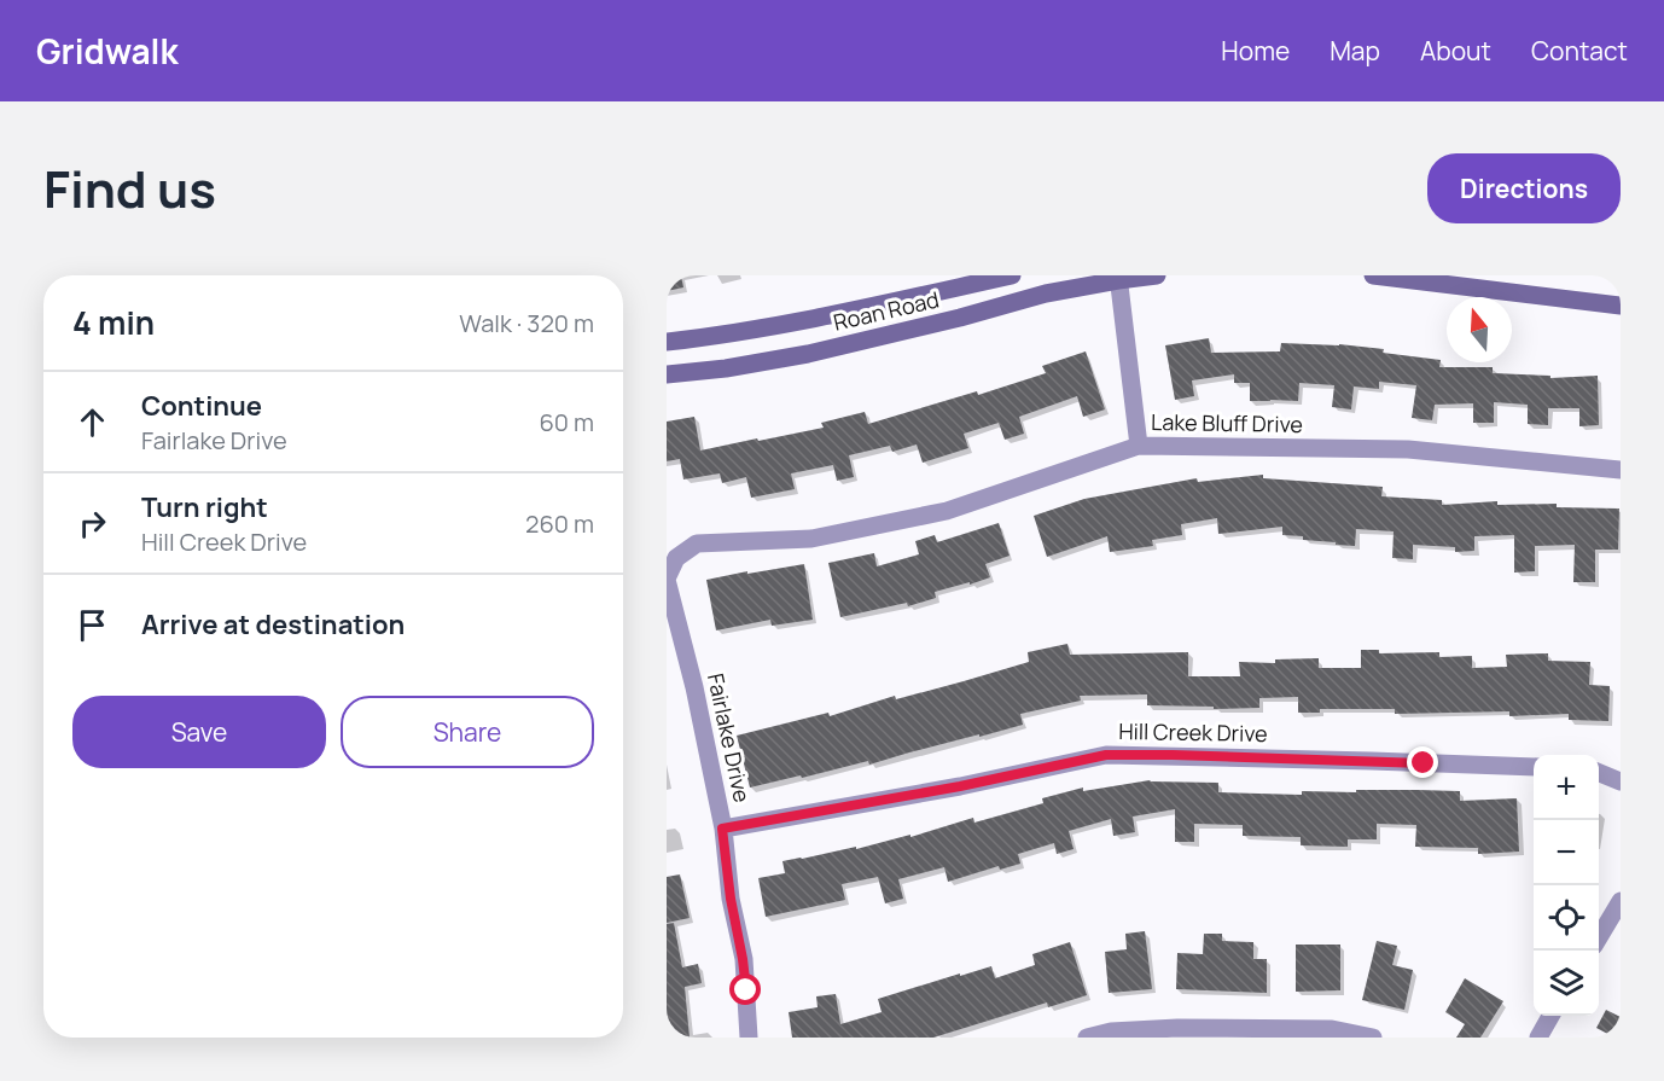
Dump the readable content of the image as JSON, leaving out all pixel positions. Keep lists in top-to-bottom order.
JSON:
{
  "streets": {
    "street": [
      "Roan Road",
      "Lake Bluff Drive",
      "Hill Creek Drive",
      "Fairlake Drive"
    ]
  },
  "crossings": [
    ["Lake Bluff Drive", "Fairlake Drive"],
    ["Hill Creek Drive", "Fairlake Drive"]
  ],
  "north": "top",
  "page": {
    "header": "Gridwalk",
    "nav": [
      "Home",
      "Map",
      "About",
      "Contact"
    ],
    "title": "Find us",
    "buttons": [
      "Directions",
      ["Save", "Share"]
    ],
    "heading": ["4 min", "Walk · 320 m"],
    "list": [
      ["Continue", "Fairlake Drive", "60 m"],
      ["Turn right", "Hill Creek Drive", "260 m"],
      "Arrive at destination"
    ],
    "map_buttons": ["+", "−"]
  }
}
